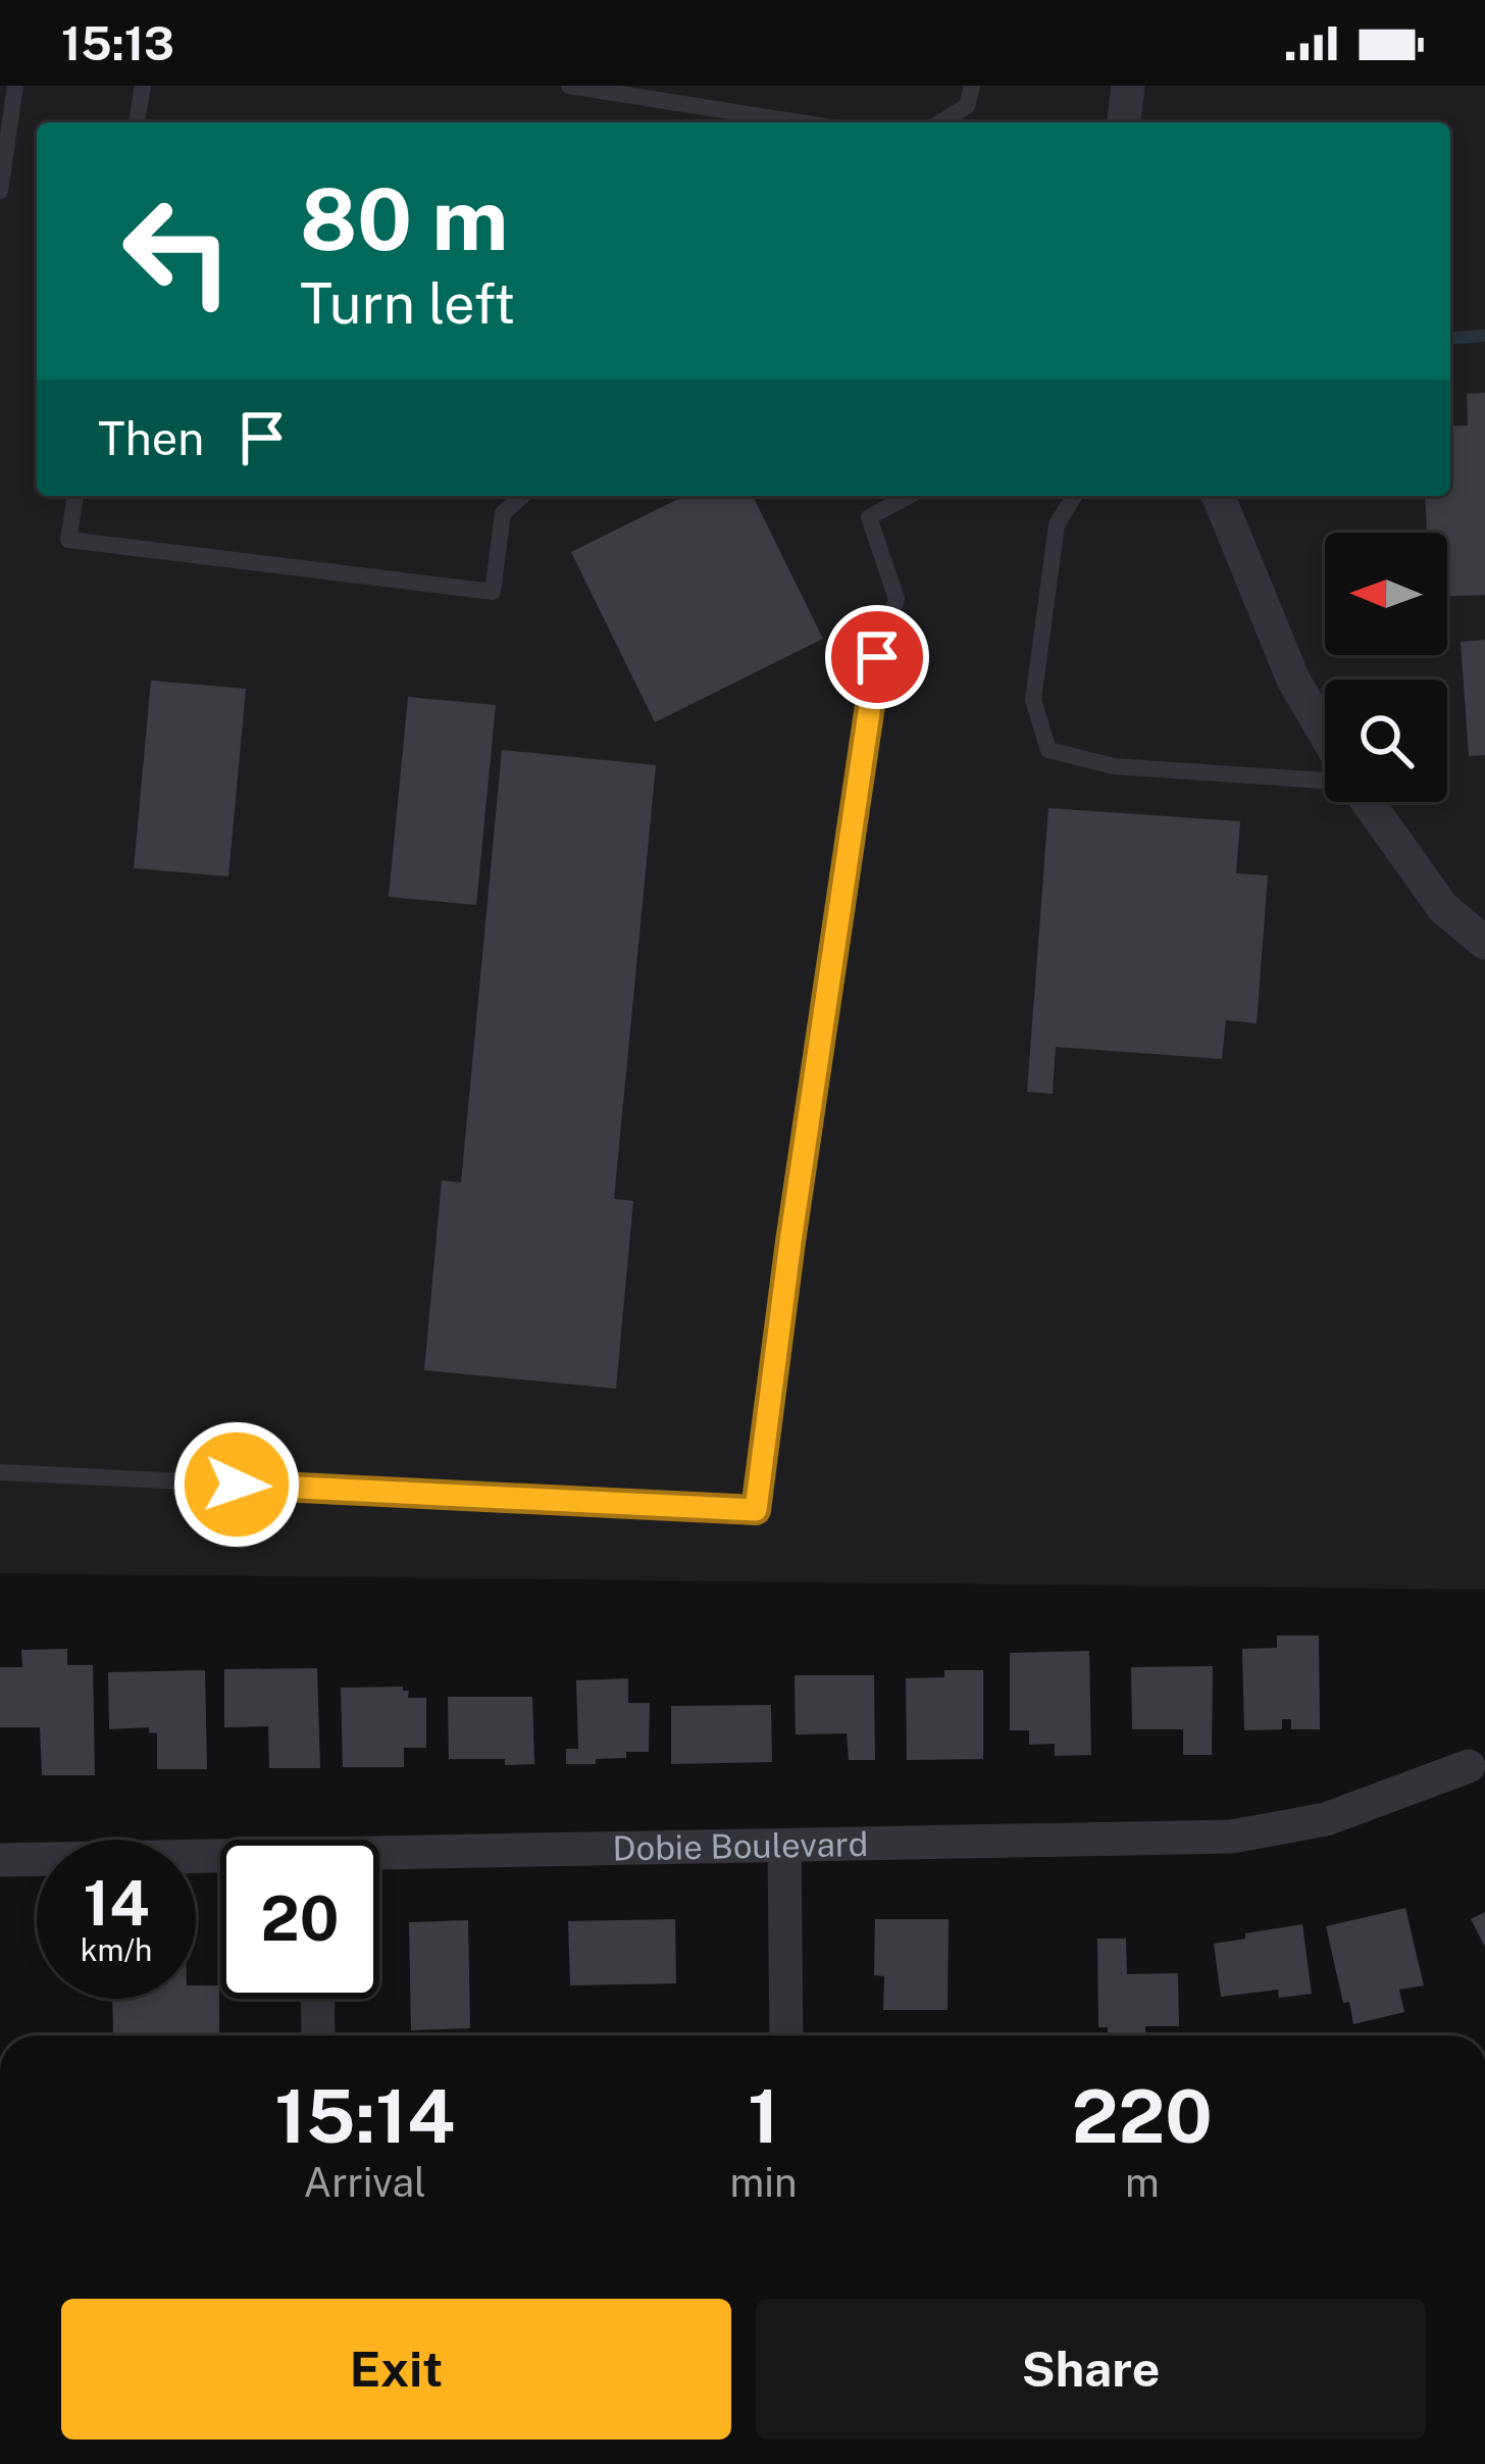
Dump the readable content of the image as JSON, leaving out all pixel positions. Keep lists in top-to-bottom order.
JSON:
{
  "streets": {
    "street": ["Dobie Boulevard"]
  },
  "north": "left",
  "page": {
    "status": "15:13",
    "turn": ["80 m", "Turn left"],
    "then": "Then",
    "speed": "14 km/h",
    "limit": "20",
    "eta": [
      "15:14",
      "Arrival",
      "1",
      "min",
      "220",
      "m"
    ],
    "buttons": ["Exit", "Share"]
  }
}
